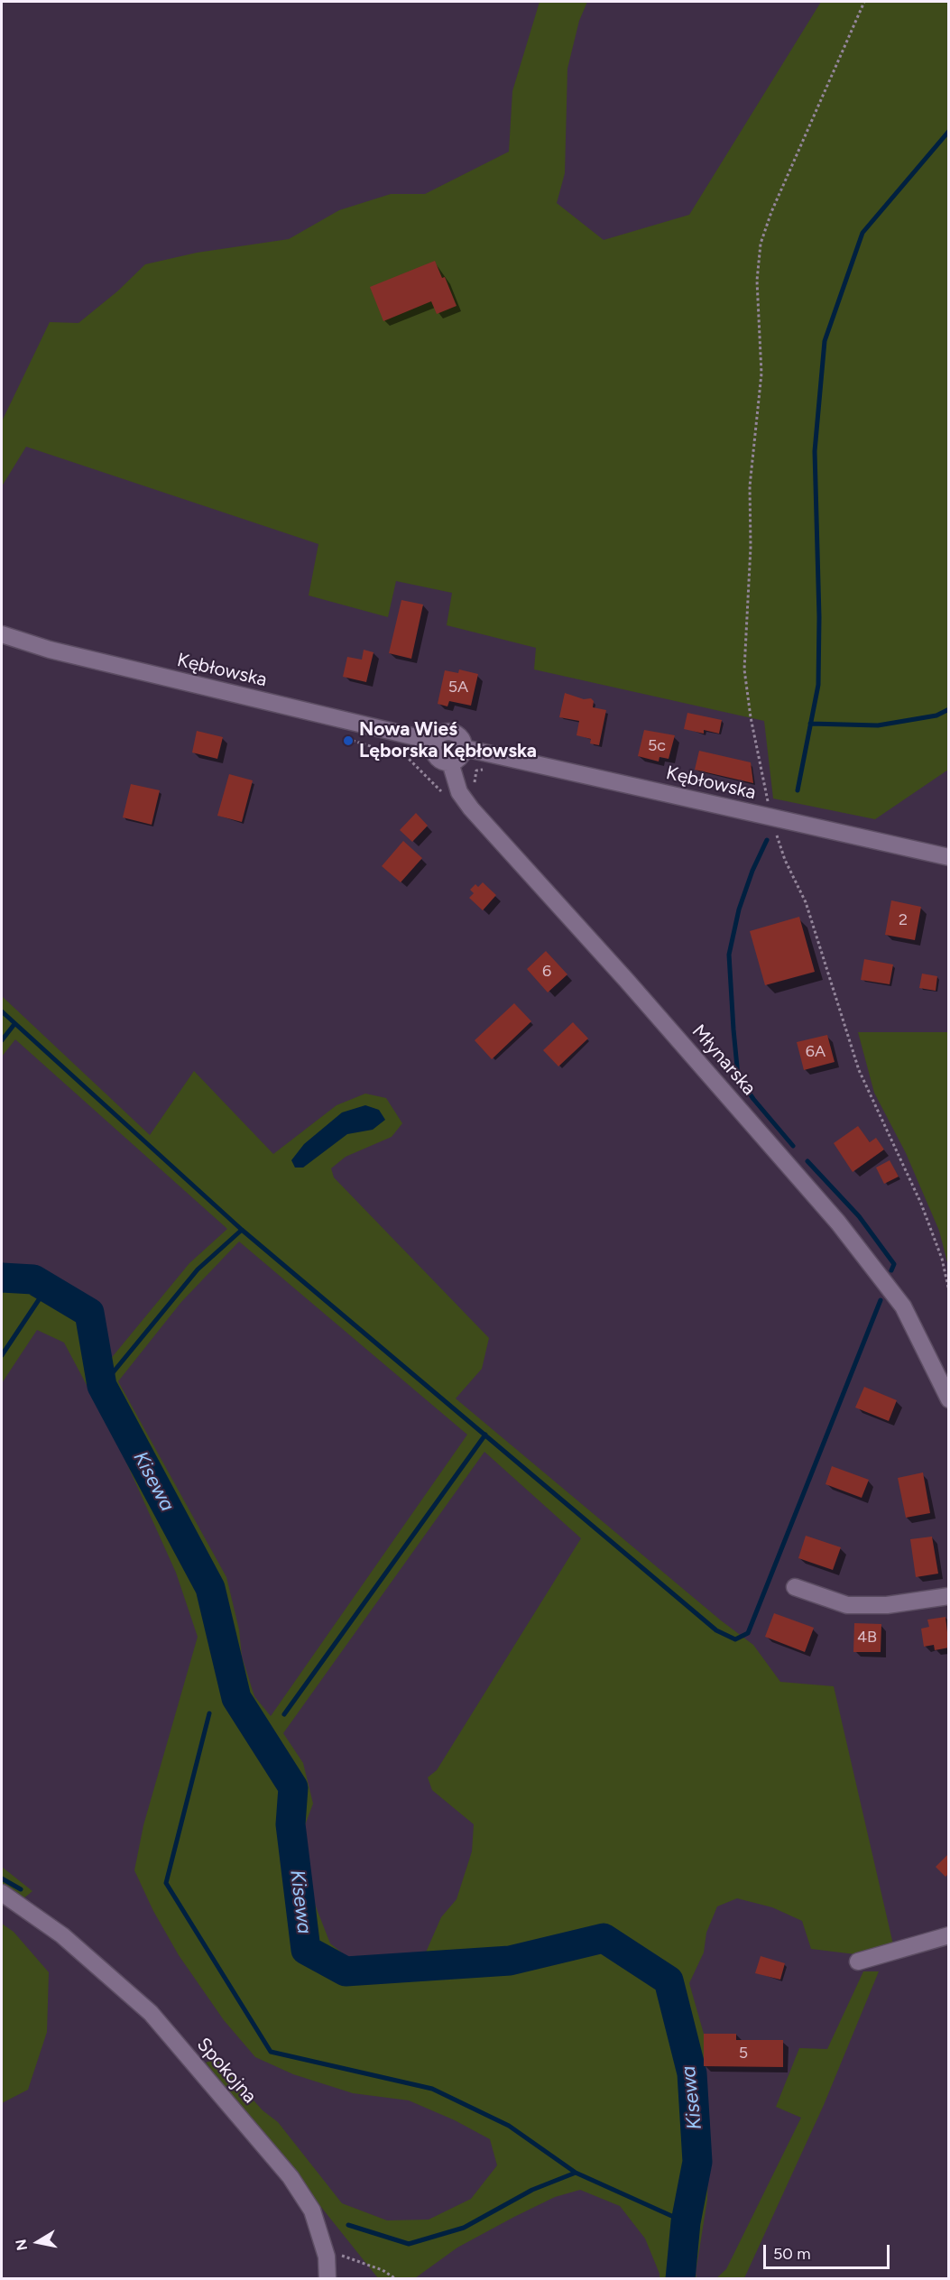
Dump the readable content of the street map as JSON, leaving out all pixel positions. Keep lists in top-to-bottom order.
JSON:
{
  "streets": {
    "street": ["Kębłowska", "Młynarska", "Spokojna"]
  },
  "crossings": [
    ["Kębłowska", "Młynarska"]
  ],
  "water": ["Kisewa"],
  "places": ["Nowa Wieś Lęborska Kębłowska"],
  "house_numbers": [
    "5A",
    "5c",
    "2",
    "6",
    "6A",
    "4B",
    "5"
  ],
  "scale_bar": "50 m",
  "north": "left"
}
